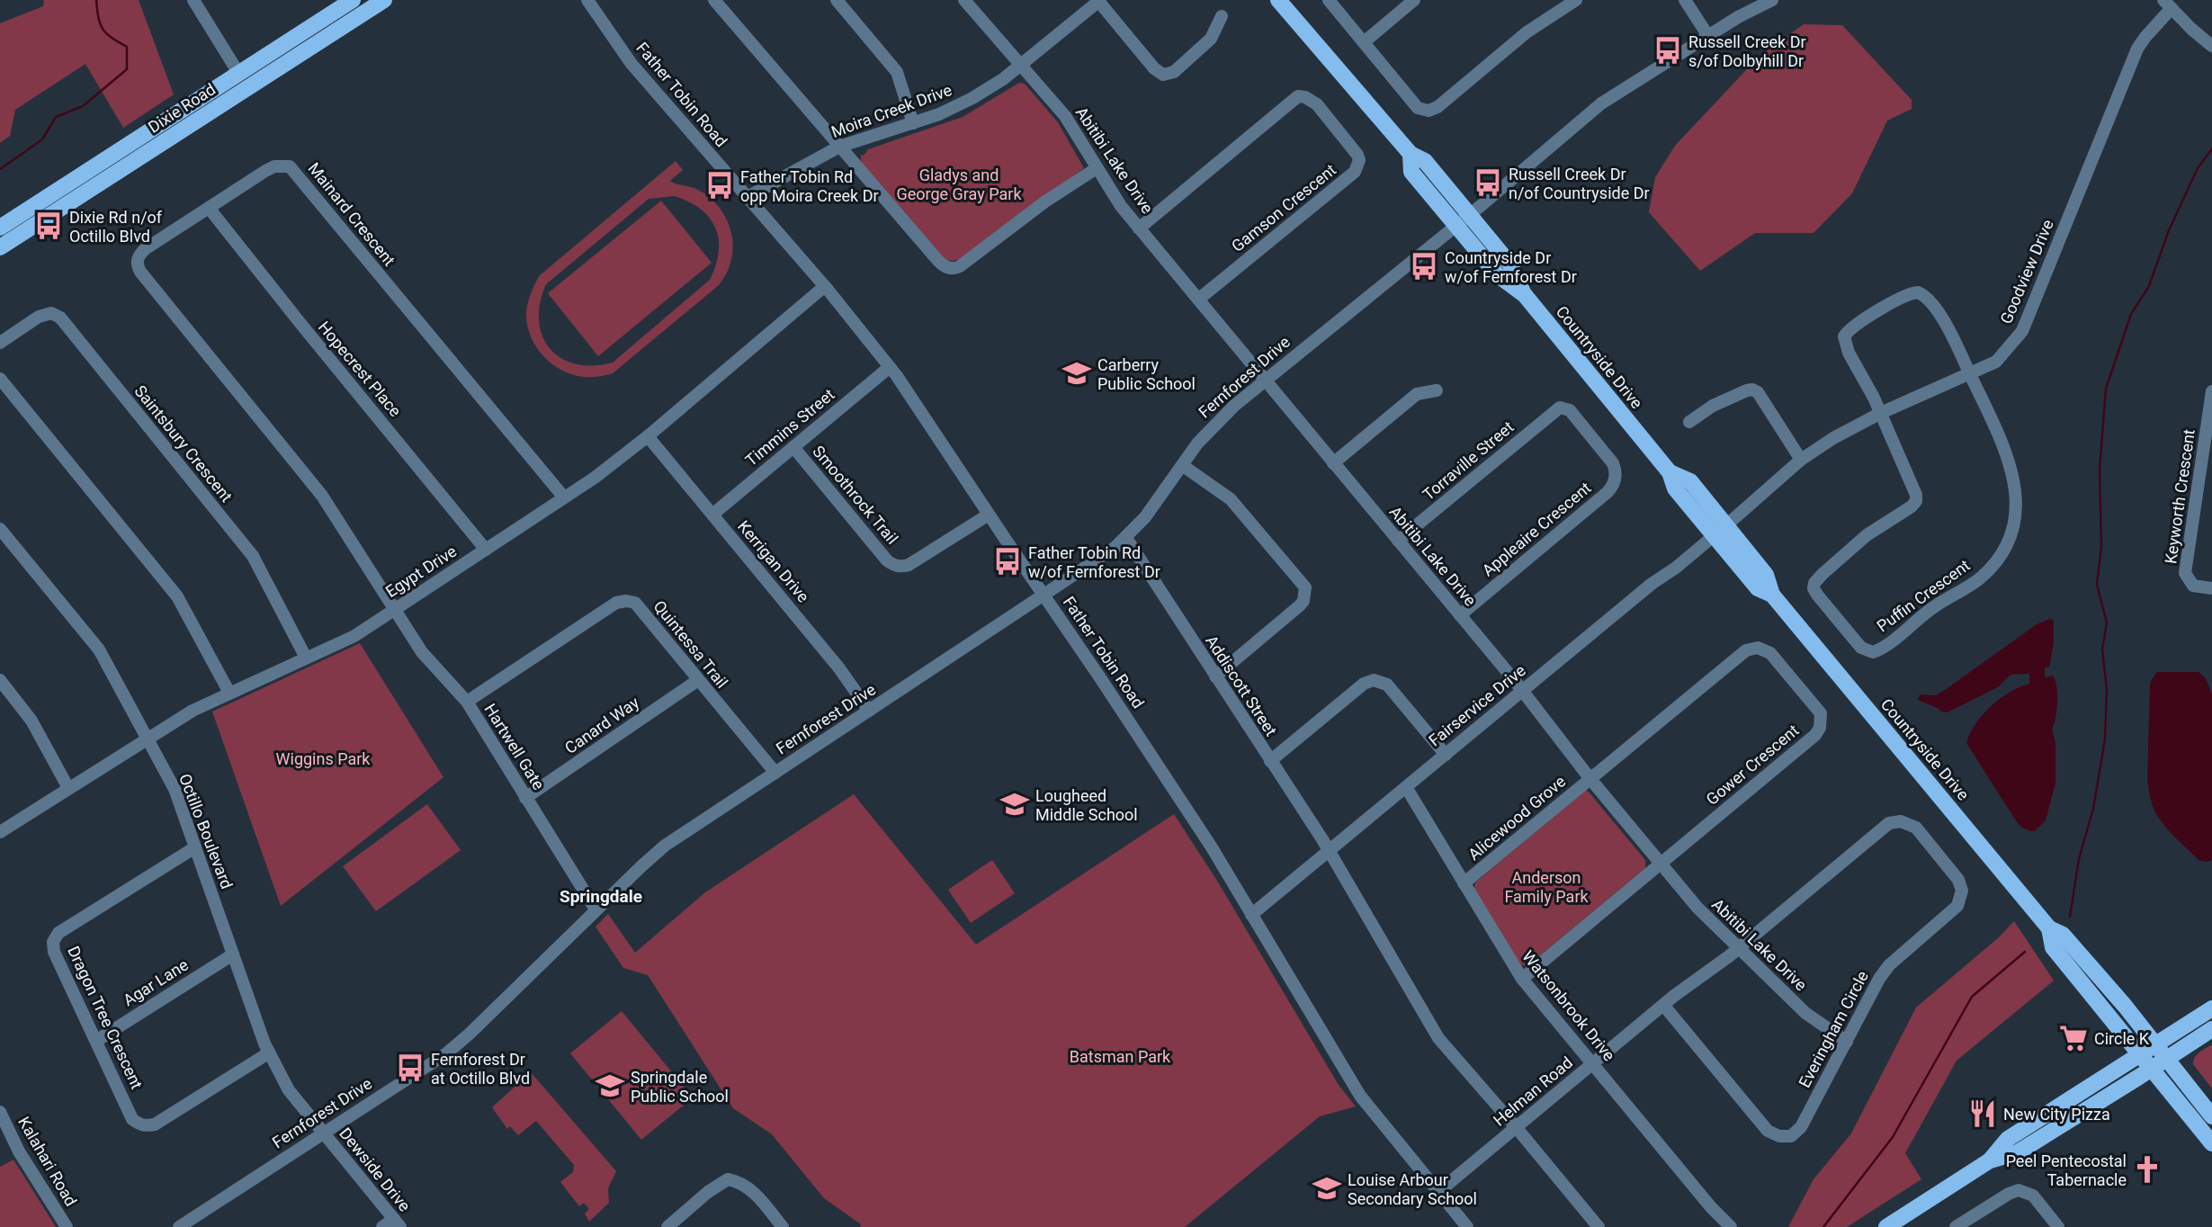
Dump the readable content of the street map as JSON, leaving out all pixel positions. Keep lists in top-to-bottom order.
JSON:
{
  "streets": {
    "main road": ["Dixie Road", "Countryside Drive"],
    "street": [
      "Father Tobin Road",
      "Moira Creek Drive",
      "Abitibi Lake Drive",
      "Gamson Crescent",
      "Mainard Crescent",
      "Goodview Drive",
      "Hopecrest Place",
      "Fernforest Drive",
      "Timmins Street",
      "Saintsbury Crescent",
      "Torraville Street",
      "Smoothrock Trail",
      "Keyworth Crescent",
      "Appleaire Crescent",
      "Kerrigan Drive",
      "Egypt Drive",
      "Puffin Crescent",
      "Quintessa Trail",
      "Addiscott Street",
      "Fairservice Drive",
      "Canard Way",
      "Hartwell Gate",
      "Gower Crescent",
      "Alicewood Grove",
      "Octillo Boulevard",
      "Agar Lane",
      "Watsonbrook Drive",
      "Dragon Tree Crescent",
      "Everingham Circle",
      "Helman Road",
      "Kalahari Road",
      "Dewside Drive"
    ]
  },
  "crossings": [
    ["Father Tobin Road", "Moira Creek Drive"],
    ["Father Tobin Road", "Fernforest Drive"],
    ["Father Tobin Road", "Timmins Street"],
    ["Father Tobin Road", "Smoothrock Trail"],
    ["Father Tobin Road", "Egypt Drive"],
    ["Father Tobin Road", "Fairservice Drive"],
    ["Father Tobin Road", "Helman Road"],
    ["Moira Creek Drive", "Abitibi Lake Drive"],
    ["Abitibi Lake Drive", "Gamson Crescent"],
    ["Abitibi Lake Drive", "Fernforest Drive"],
    ["Abitibi Lake Drive", "Torraville Street"],
    ["Abitibi Lake Drive", "Appleaire Crescent"],
    ["Abitibi Lake Drive", "Fairservice Drive"],
    ["Abitibi Lake Drive", "Gower Crescent"],
    ["Abitibi Lake Drive", "Alicewood Grove"],
    ["Abitibi Lake Drive", "Everingham Circle"],
    ["Abitibi Lake Drive", "Helman Road"],
    ["Mainard Crescent", "Hopecrest Place"],
    ["Mainard Crescent", "Egypt Drive"],
    ["Mainard Crescent", "Hartwell Gate"],
    ["Goodview Drive", "Countryside Drive"],
    ["Goodview Drive", "Puffin Crescent"],
    ["Goodview Drive", "Fairservice Drive"],
    ["Countryside Drive", "Fernforest Drive"],
    ["Countryside Drive", "Fairservice Drive"],
    ["Hopecrest Place", "Egypt Drive"],
    ["Fernforest Drive", "Kerrigan Drive"],
    ["Fernforest Drive", "Quintessa Trail"],
    ["Fernforest Drive", "Addiscott Street"],
    ["Fernforest Drive", "Hartwell Gate"],
    ["Fernforest Drive", "Octillo Boulevard"],
    ["Fernforest Drive", "Dewside Drive"],
    ["Timmins Street", "Smoothrock Trail"],
    ["Timmins Street", "Kerrigan Drive"],
    ["Saintsbury Crescent", "Egypt Drive"],
    ["Torraville Street", "Appleaire Crescent"],
    ["Kerrigan Drive", "Egypt Drive"],
    ["Egypt Drive", "Hartwell Gate"],
    ["Egypt Drive", "Octillo Boulevard"],
    ["Quintessa Trail", "Canard Way"],
    ["Quintessa Trail", "Hartwell Gate"],
    ["Addiscott Street", "Fairservice Drive"],
    ["Fairservice Drive", "Watsonbrook Drive"],
    ["Canard Way", "Hartwell Gate"],
    ["Gower Crescent", "Alicewood Grove"],
    ["Gower Crescent", "Watsonbrook Drive"],
    ["Alicewood Grove", "Watsonbrook Drive"],
    ["Octillo Boulevard", "Agar Lane"],
    ["Octillo Boulevard", "Dragon Tree Crescent"],
    ["Octillo Boulevard", "Dewside Drive"],
    ["Agar Lane", "Dragon Tree Crescent"],
    ["Watsonbrook Drive", "Helman Road"],
    ["Everingham Circle", "Helman Road"]
  ],
  "districts": ["Springdale"],
  "parks": [
    "Gladys and George Gray Park",
    "Wiggins Park",
    "Anderson Family Park",
    "Batsman Park"
  ],
  "places": {
    "bus stop": [
      "Russell Creek Dr s/of Dolbyhill Dr",
      "Russell Creek Dr n/of Countryside Dr",
      "Father Tobin Rd opp Moira Creek Dr",
      "Dixie Rd n/of Octillo Blvd",
      "Countryside Dr w/of Fernforest Dr",
      "Father Tobin Rd w/of Fernforest Dr",
      "Fernforest Dr at Octillo Blvd"
    ],
    "school or university": [
      "Carberry Public School",
      "Lougheed Middle School",
      "Springdale Public School",
      "Louise Arbour Secondary School"
    ],
    "supermarket": ["Circle K"],
    "restaurant": ["New City Pizza"],
    "church": ["Peel Pentecostal Tabernacle"]
  }
}
